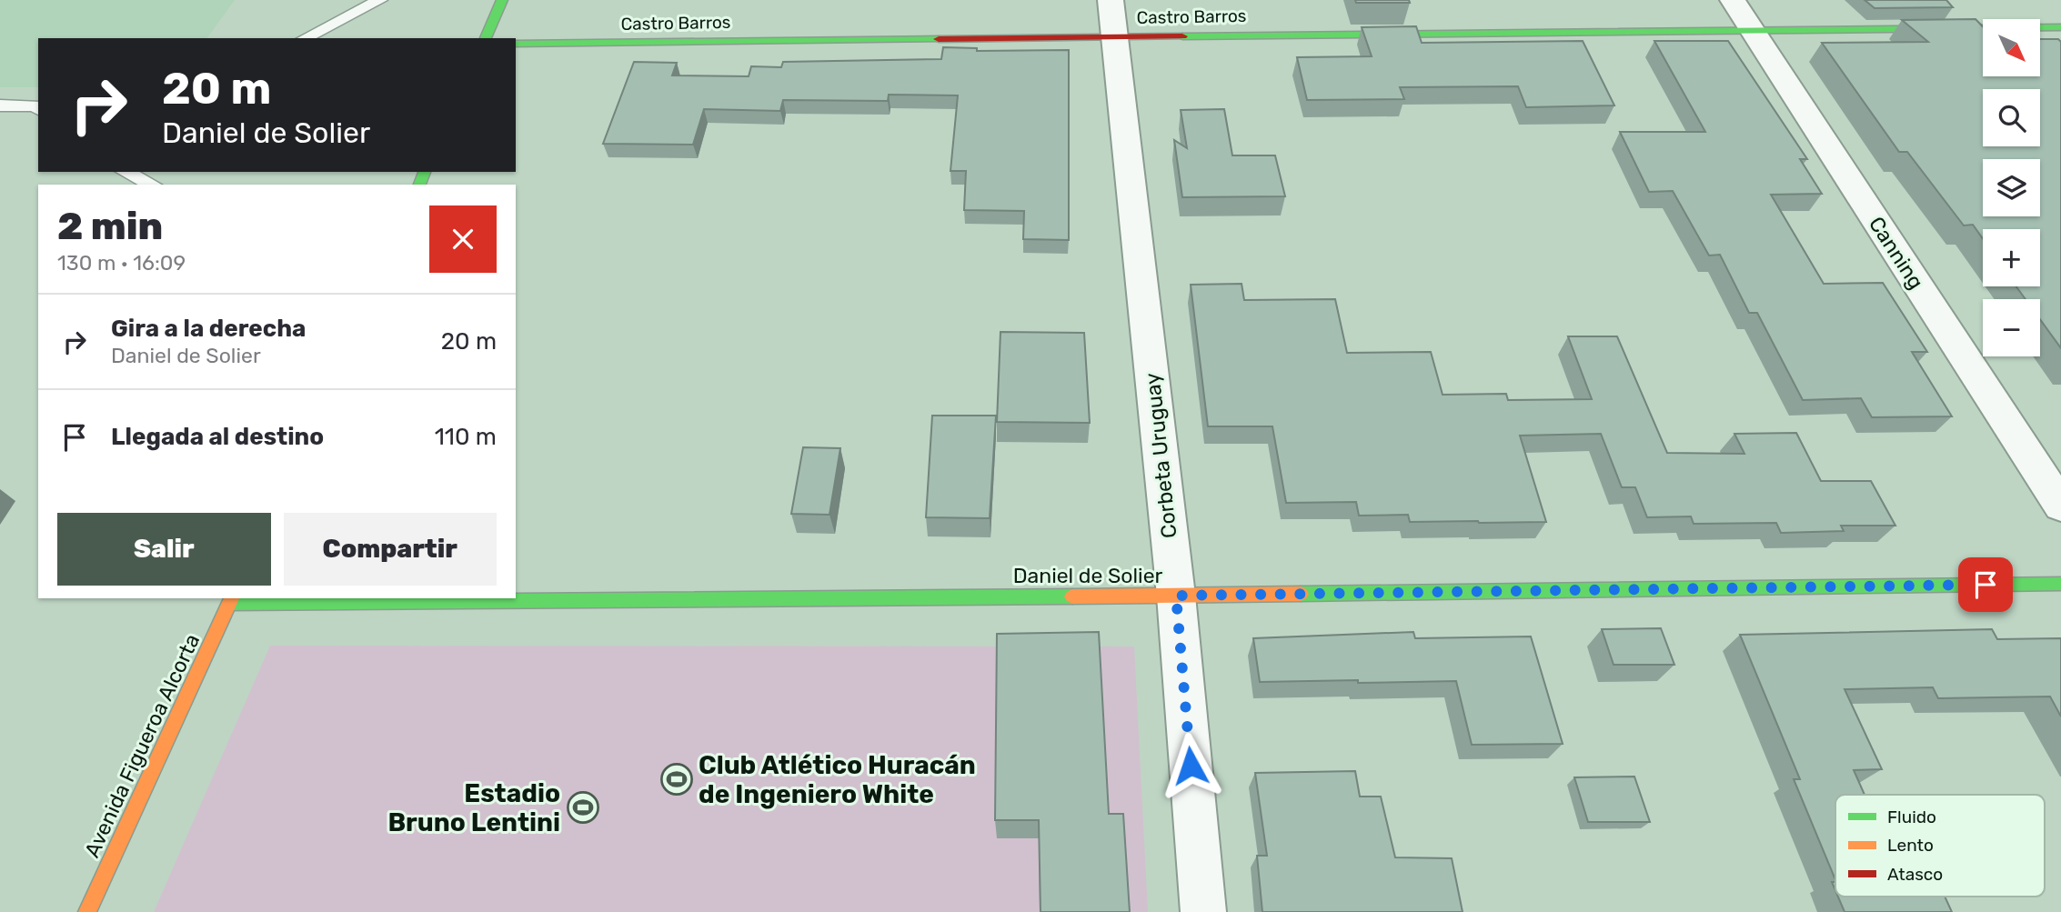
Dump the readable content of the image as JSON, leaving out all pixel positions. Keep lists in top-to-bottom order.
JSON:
{
  "streets": {
    "street": [
      "Castro Barros",
      "Canning",
      "Corbeta Uruguay",
      "Daniel de Solier",
      "Avenida Figueroa Alcorta"
    ]
  },
  "crossings": [
    ["Castro Barros", "Canning"],
    ["Castro Barros", "Corbeta Uruguay"],
    ["Corbeta Uruguay", "Daniel de Solier"],
    ["Daniel de Solier", "Avenida Figueroa Alcorta"]
  ],
  "places": {
    "sports": ["Club Atlético Huracán de Ingeniero White", "Estadio Bruno Lentini"]
  },
  "legend": ["Fluido", "Lento", "Atasco"],
  "north": "bottom right",
  "page": {
    "map_buttons": ["+", "−"],
    "turn": ["20 m", "Daniel de Solier"],
    "heading": ["2 min", "130 m · 16:09"],
    "list": [
      {
        "name": "Gira a la derecha",
        "note": "Daniel de Solier",
        "value": "20 m"
      },
      {
        "name": "Llegada al destino",
        "value": "110 m"
      }
    ],
    "buttons": ["Salir", "Compartir"]
  }
}
